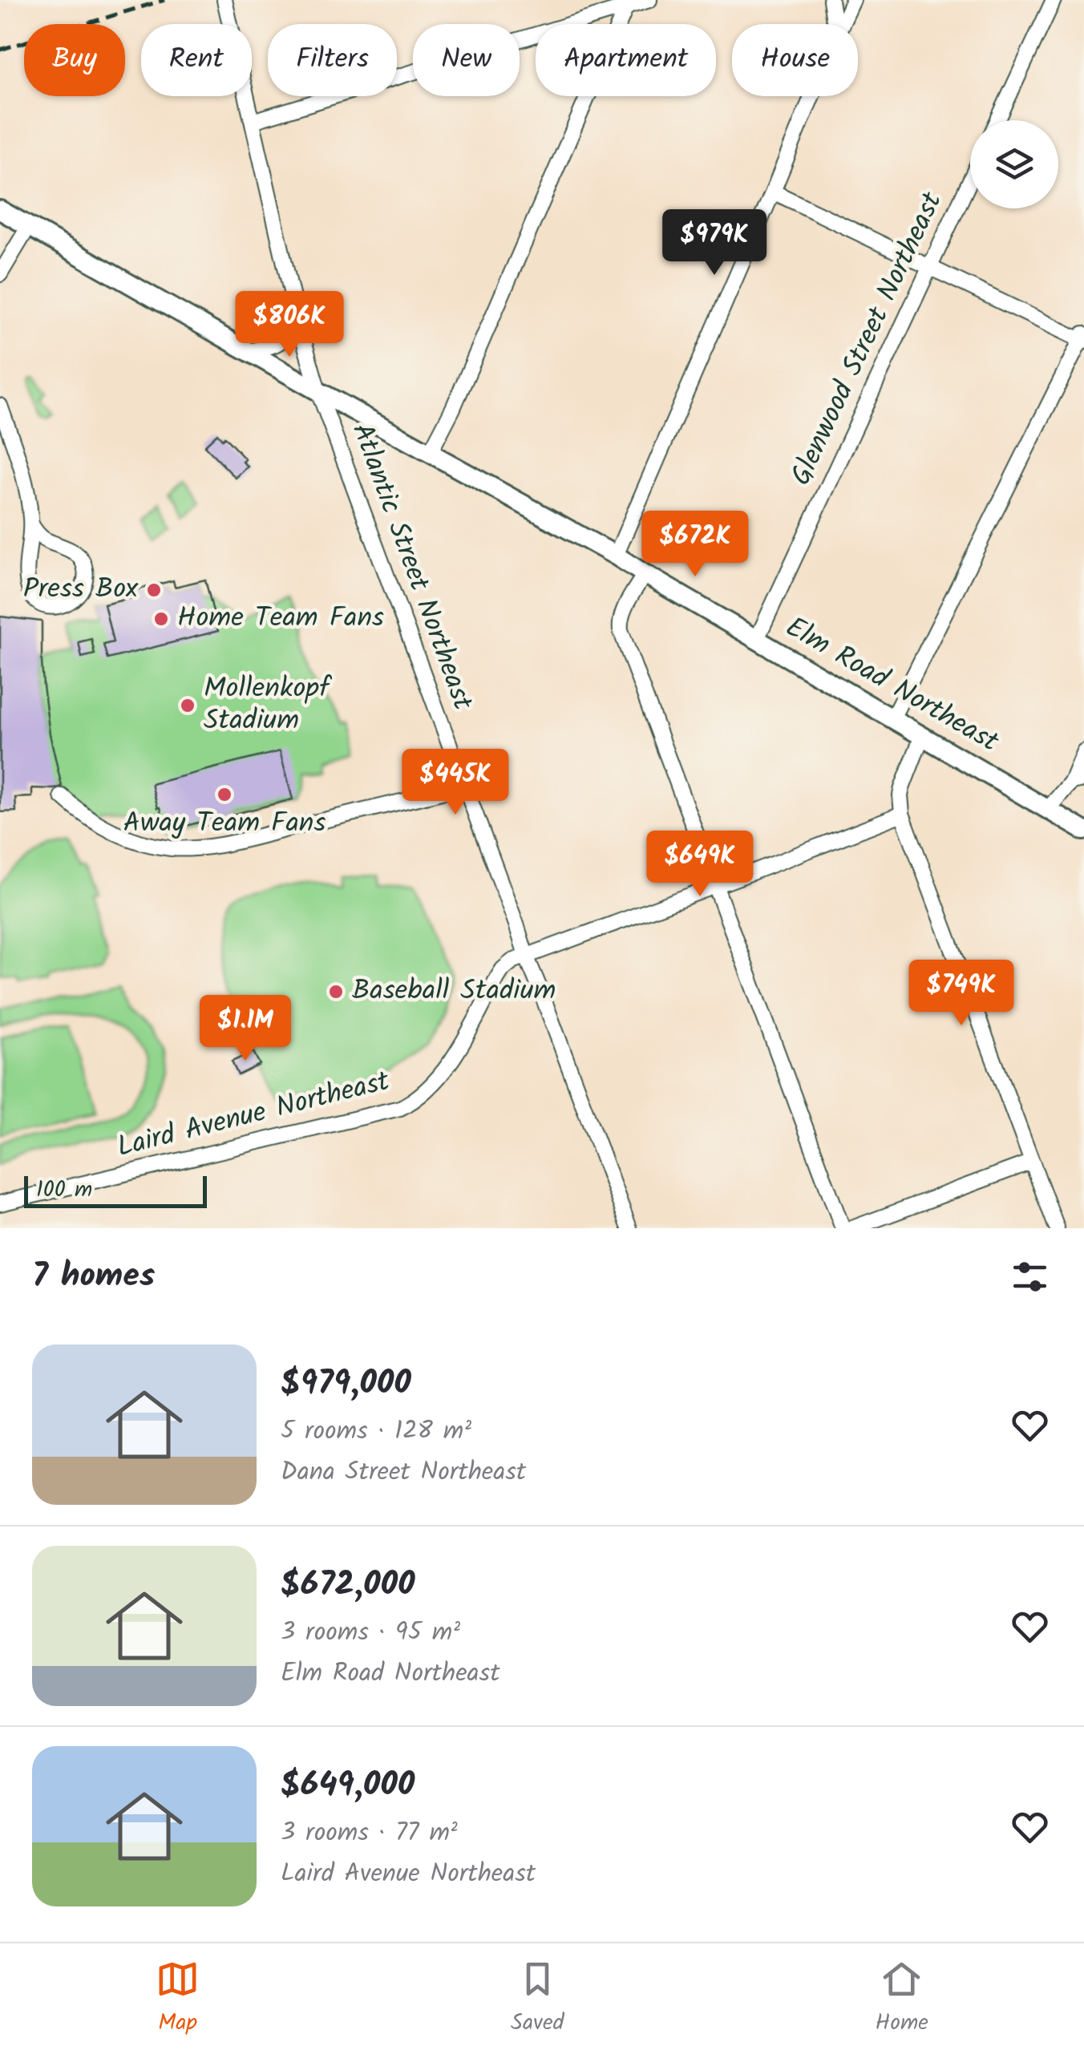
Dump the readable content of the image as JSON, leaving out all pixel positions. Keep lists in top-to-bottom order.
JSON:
{
  "streets": {
    "main road": ["Elm Road Northeast"],
    "street": ["Glenwood Street Northeast", "Atlantic Street Northeast", "Laird Avenue Northeast"]
  },
  "crossings": [
    ["Glenwood Street Northeast", "Elm Road Northeast"],
    ["Atlantic Street Northeast", "Elm Road Northeast"],
    ["Atlantic Street Northeast", "Laird Avenue Northeast"]
  ],
  "places": [
    "Press Box",
    "Home Team Fans",
    "Mollenkopf Stadium",
    "Away Team Fans",
    "Baseball Stadium"
  ],
  "scale_bar": "100 m",
  "page": {
    "chip": [
      "Buy",
      "Rent",
      "Filters",
      "New",
      "Apartment",
      "House"
    ],
    "price": [
      "$979K",
      "$806K",
      "$672K",
      "$445K",
      "$649K",
      "$749K",
      "$1.1M"
    ],
    "scale": "100 m",
    "heading": "7 homes",
    "list": [
      {
        "name": "$979,000",
        "note": "5 rooms · 128 m² · Dana Street Northeast"
      },
      {
        "name": "$672,000",
        "note": "3 rooms · 95 m² · Elm Road Northeast"
      },
      {
        "name": "$649,000",
        "note": "3 rooms · 77 m² · Laird Avenue Northeast"
      }
    ],
    "tabs": ["Map", "Saved", "Home"]
  }
}
